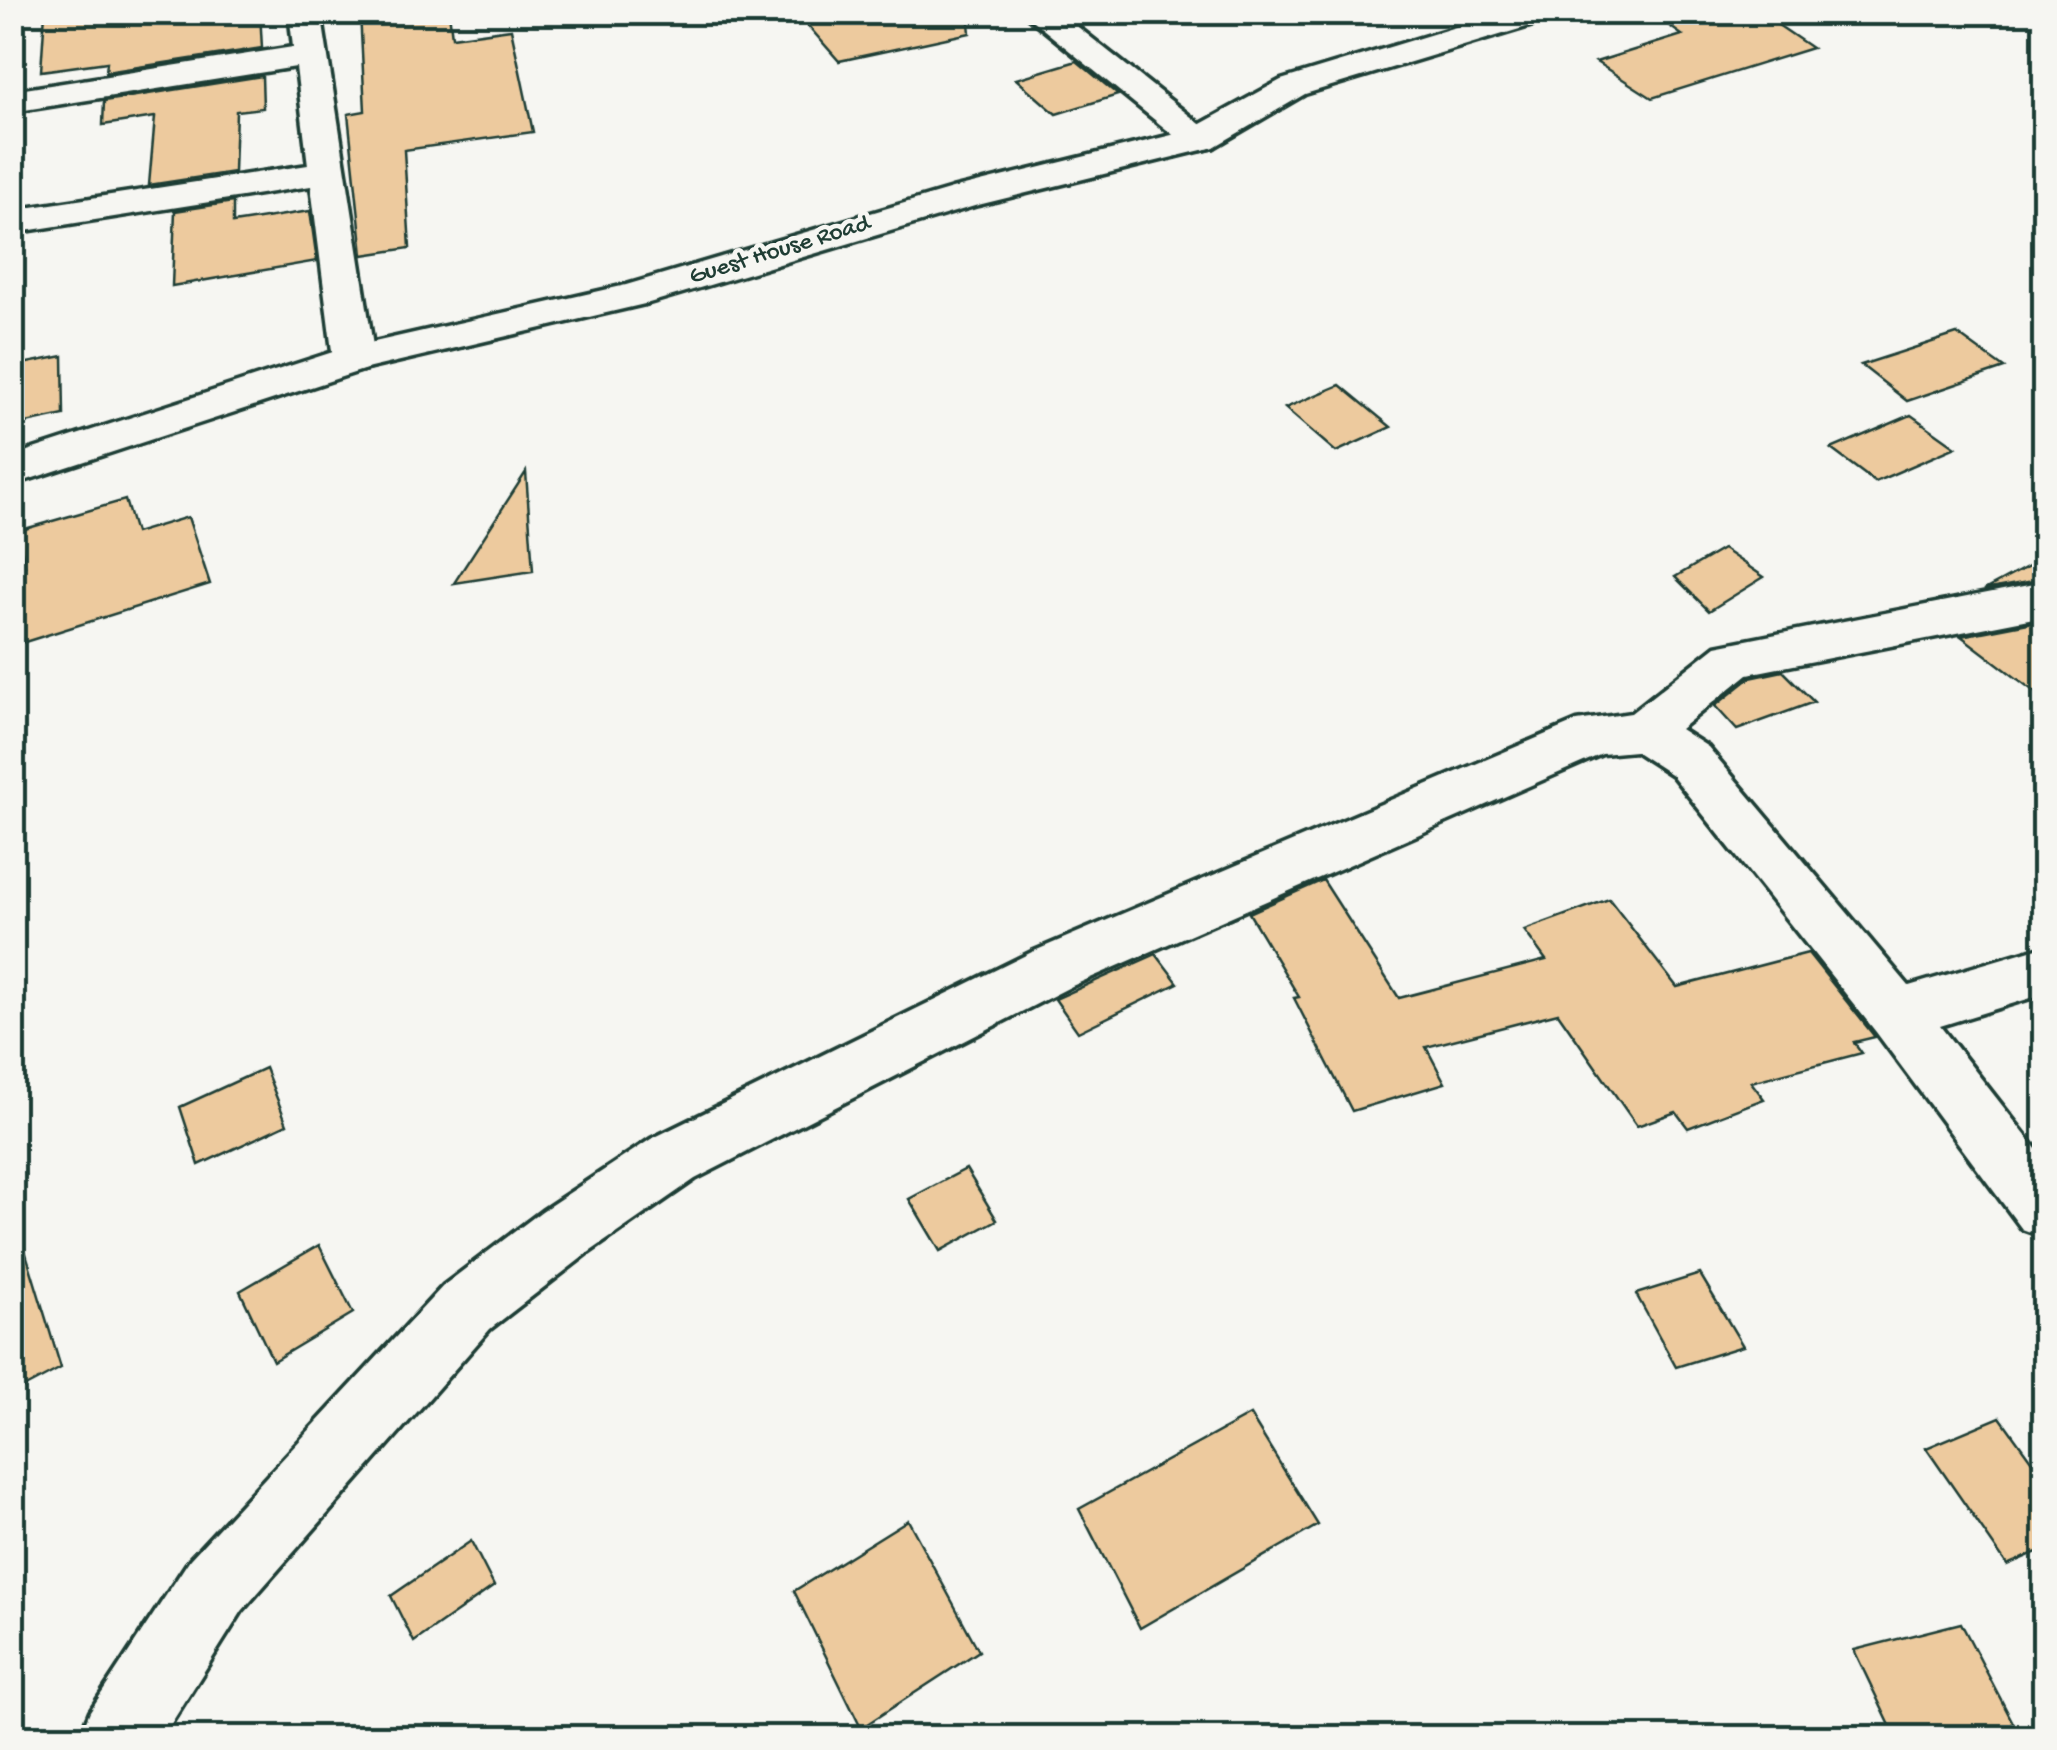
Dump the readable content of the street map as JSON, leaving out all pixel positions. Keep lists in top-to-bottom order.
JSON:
{
  "streets": {
    "street": ["Guest House Road"]
  }
}
